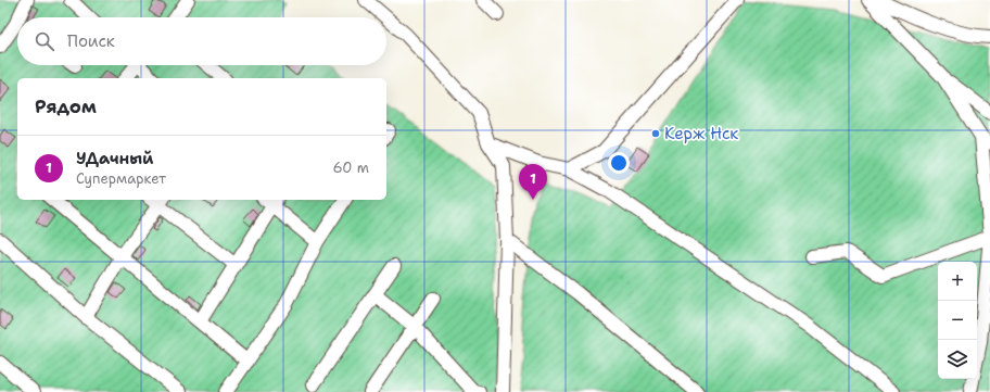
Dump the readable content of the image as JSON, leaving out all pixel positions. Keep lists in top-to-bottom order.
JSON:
{
  "places": ["Керж Нск"],
  "page": {
    "search": "Поиск",
    "heading": "Рядом",
    "list": [
      {
        "mark": "1",
        "name": "УДачный",
        "note": "Супермаркет",
        "value": "60 m"
      }
    ],
    "pins": "1",
    "map_buttons": ["+", "−"]
  }
}
